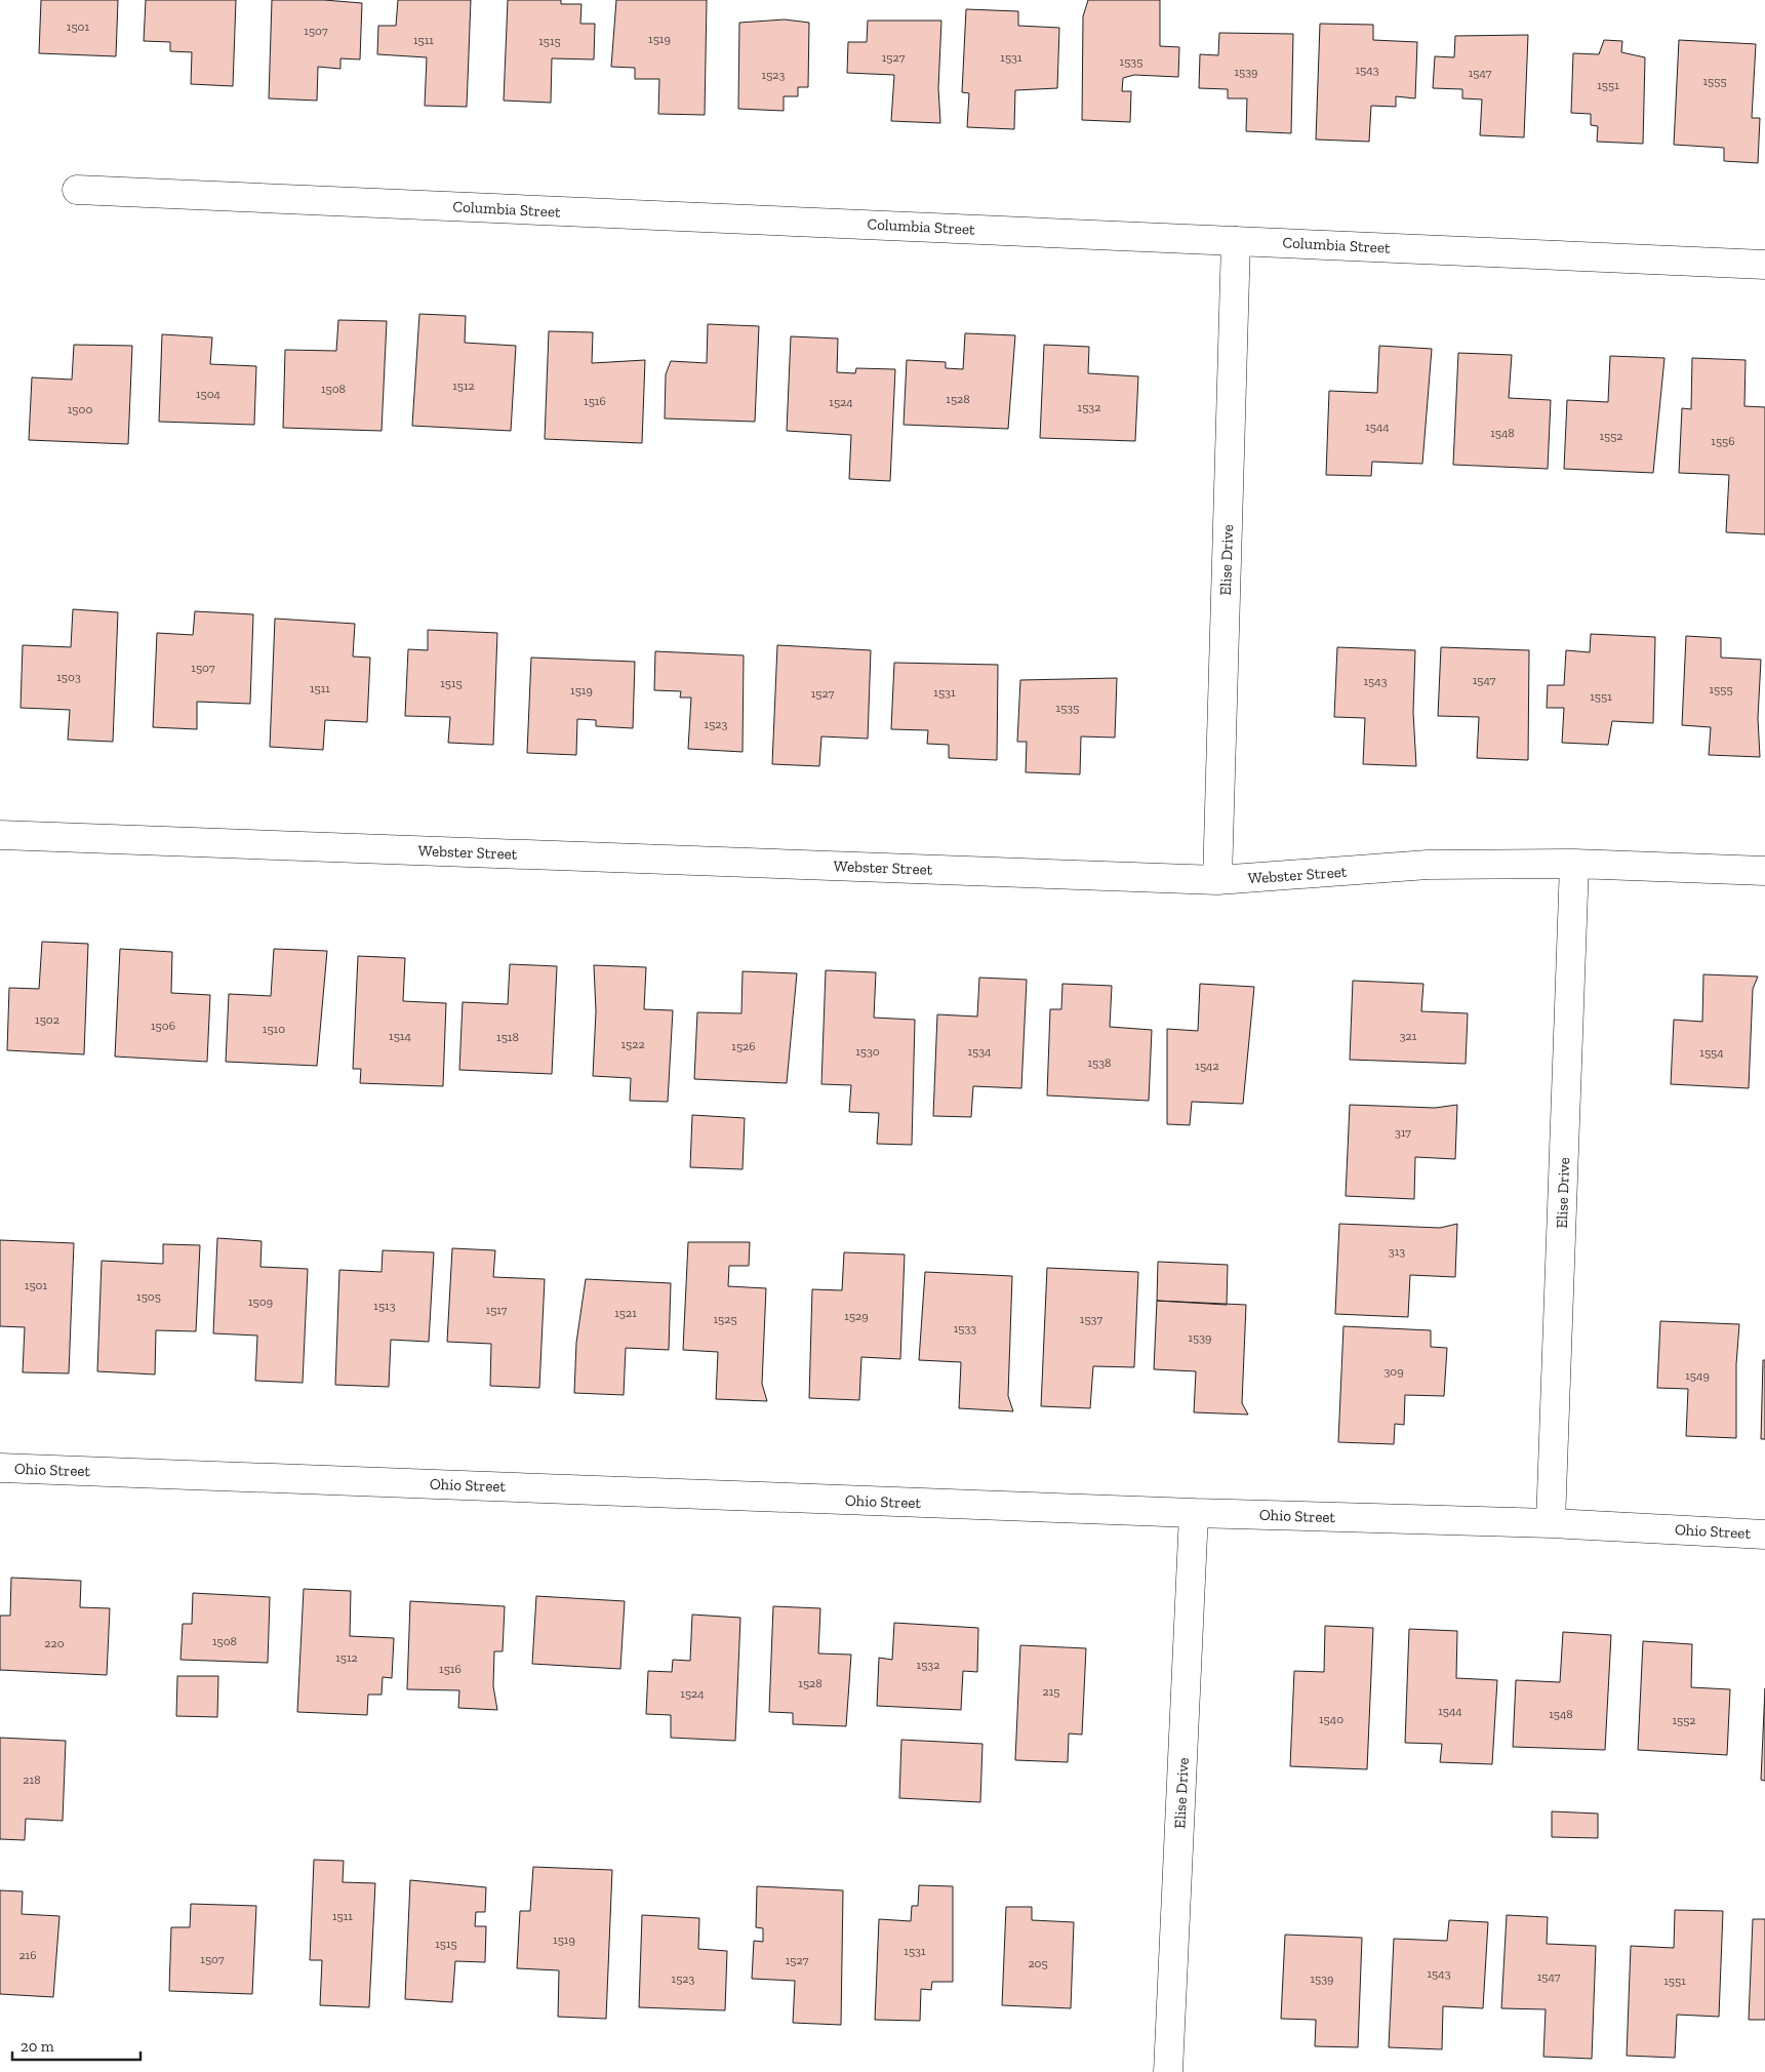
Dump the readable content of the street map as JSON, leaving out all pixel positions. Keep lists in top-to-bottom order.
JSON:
{
  "streets": {
    "street": [
      "Columbia Street",
      "Elise Drive",
      "Webster Street",
      "Ohio Street"
    ]
  },
  "crossings": [
    ["Columbia Street", "Elise Drive"],
    ["Elise Drive", "Webster Street"],
    ["Elise Drive", "Ohio Street"]
  ],
  "house_numbers": [
    "1501",
    "1507",
    "1519",
    "1511",
    "1515",
    "1527",
    "1531",
    "1535",
    "1543",
    "1539",
    "1547",
    "1523",
    "1555",
    "1551",
    "1512",
    "1508",
    "1504",
    "1528",
    "1516",
    "1524",
    "1532",
    "1500",
    "1544",
    "1548",
    "1552",
    "1556",
    "1507",
    "1503",
    "1547",
    "1543",
    "1515",
    "1511",
    "1555",
    "1519",
    "1531",
    "1527",
    "1551",
    "1535",
    "1523",
    "1502",
    "1506",
    "1510",
    "1514",
    "321",
    "1518",
    "1522",
    "1526",
    "1530",
    "1534",
    "1554",
    "1538",
    "1542",
    "317",
    "313",
    "1501",
    "1505",
    "1509",
    "1513",
    "1517",
    "1521",
    "1529",
    "1525",
    "1537",
    "1533",
    "1539",
    "309",
    "1549",
    "1508",
    "220",
    "1512",
    "1532",
    "1516",
    "1528",
    "215",
    "1524",
    "1544",
    "1548",
    "1540",
    "1552",
    "218",
    "1511",
    "1519",
    "1515",
    "1531",
    "216",
    "1507",
    "1527",
    "205",
    "1543",
    "1547",
    "1523",
    "1539",
    "1551"
  ],
  "scale_bar": "20 m"
}
